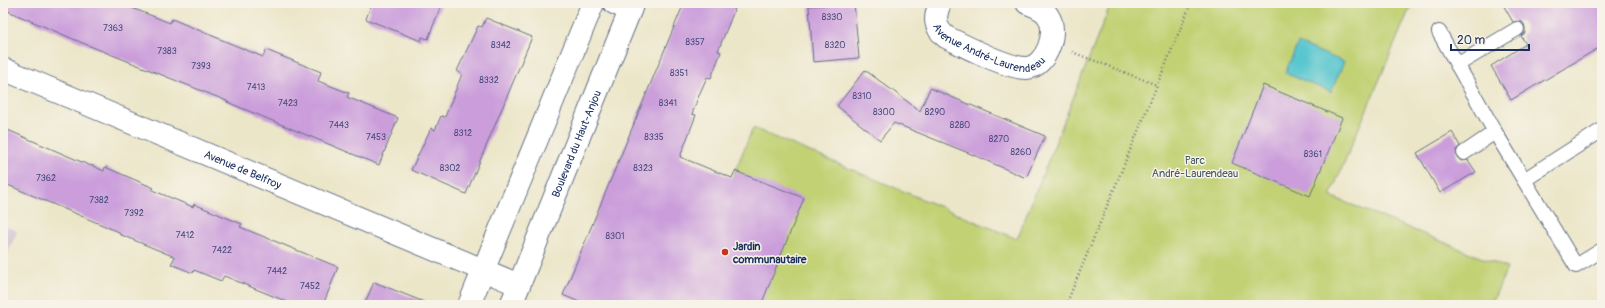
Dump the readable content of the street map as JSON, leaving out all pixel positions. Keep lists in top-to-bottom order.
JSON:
{
  "streets": {
    "street": ["Avenue André-Laurendeau", "Boulevard du Haut-Anjou", "Avenue de Belfroy"]
  },
  "parks": ["Parc André-Laurendeau"],
  "places": ["Jardin communautaire"],
  "house_numbers": [
    "8330",
    "7363",
    "8357",
    "8342",
    "8320",
    "7383",
    "7393",
    "8351",
    "8332",
    "7413",
    "8310",
    "7423",
    "8341",
    "8300",
    "8290",
    "7443",
    "8280",
    "8312",
    "7453",
    "8335",
    "8270",
    "8260",
    "8361",
    "8302",
    "8323",
    "7362",
    "7382",
    "7392",
    "7412",
    "8301",
    "7422",
    "7442",
    "7452"
  ],
  "scale_bar": "20 m"
}
